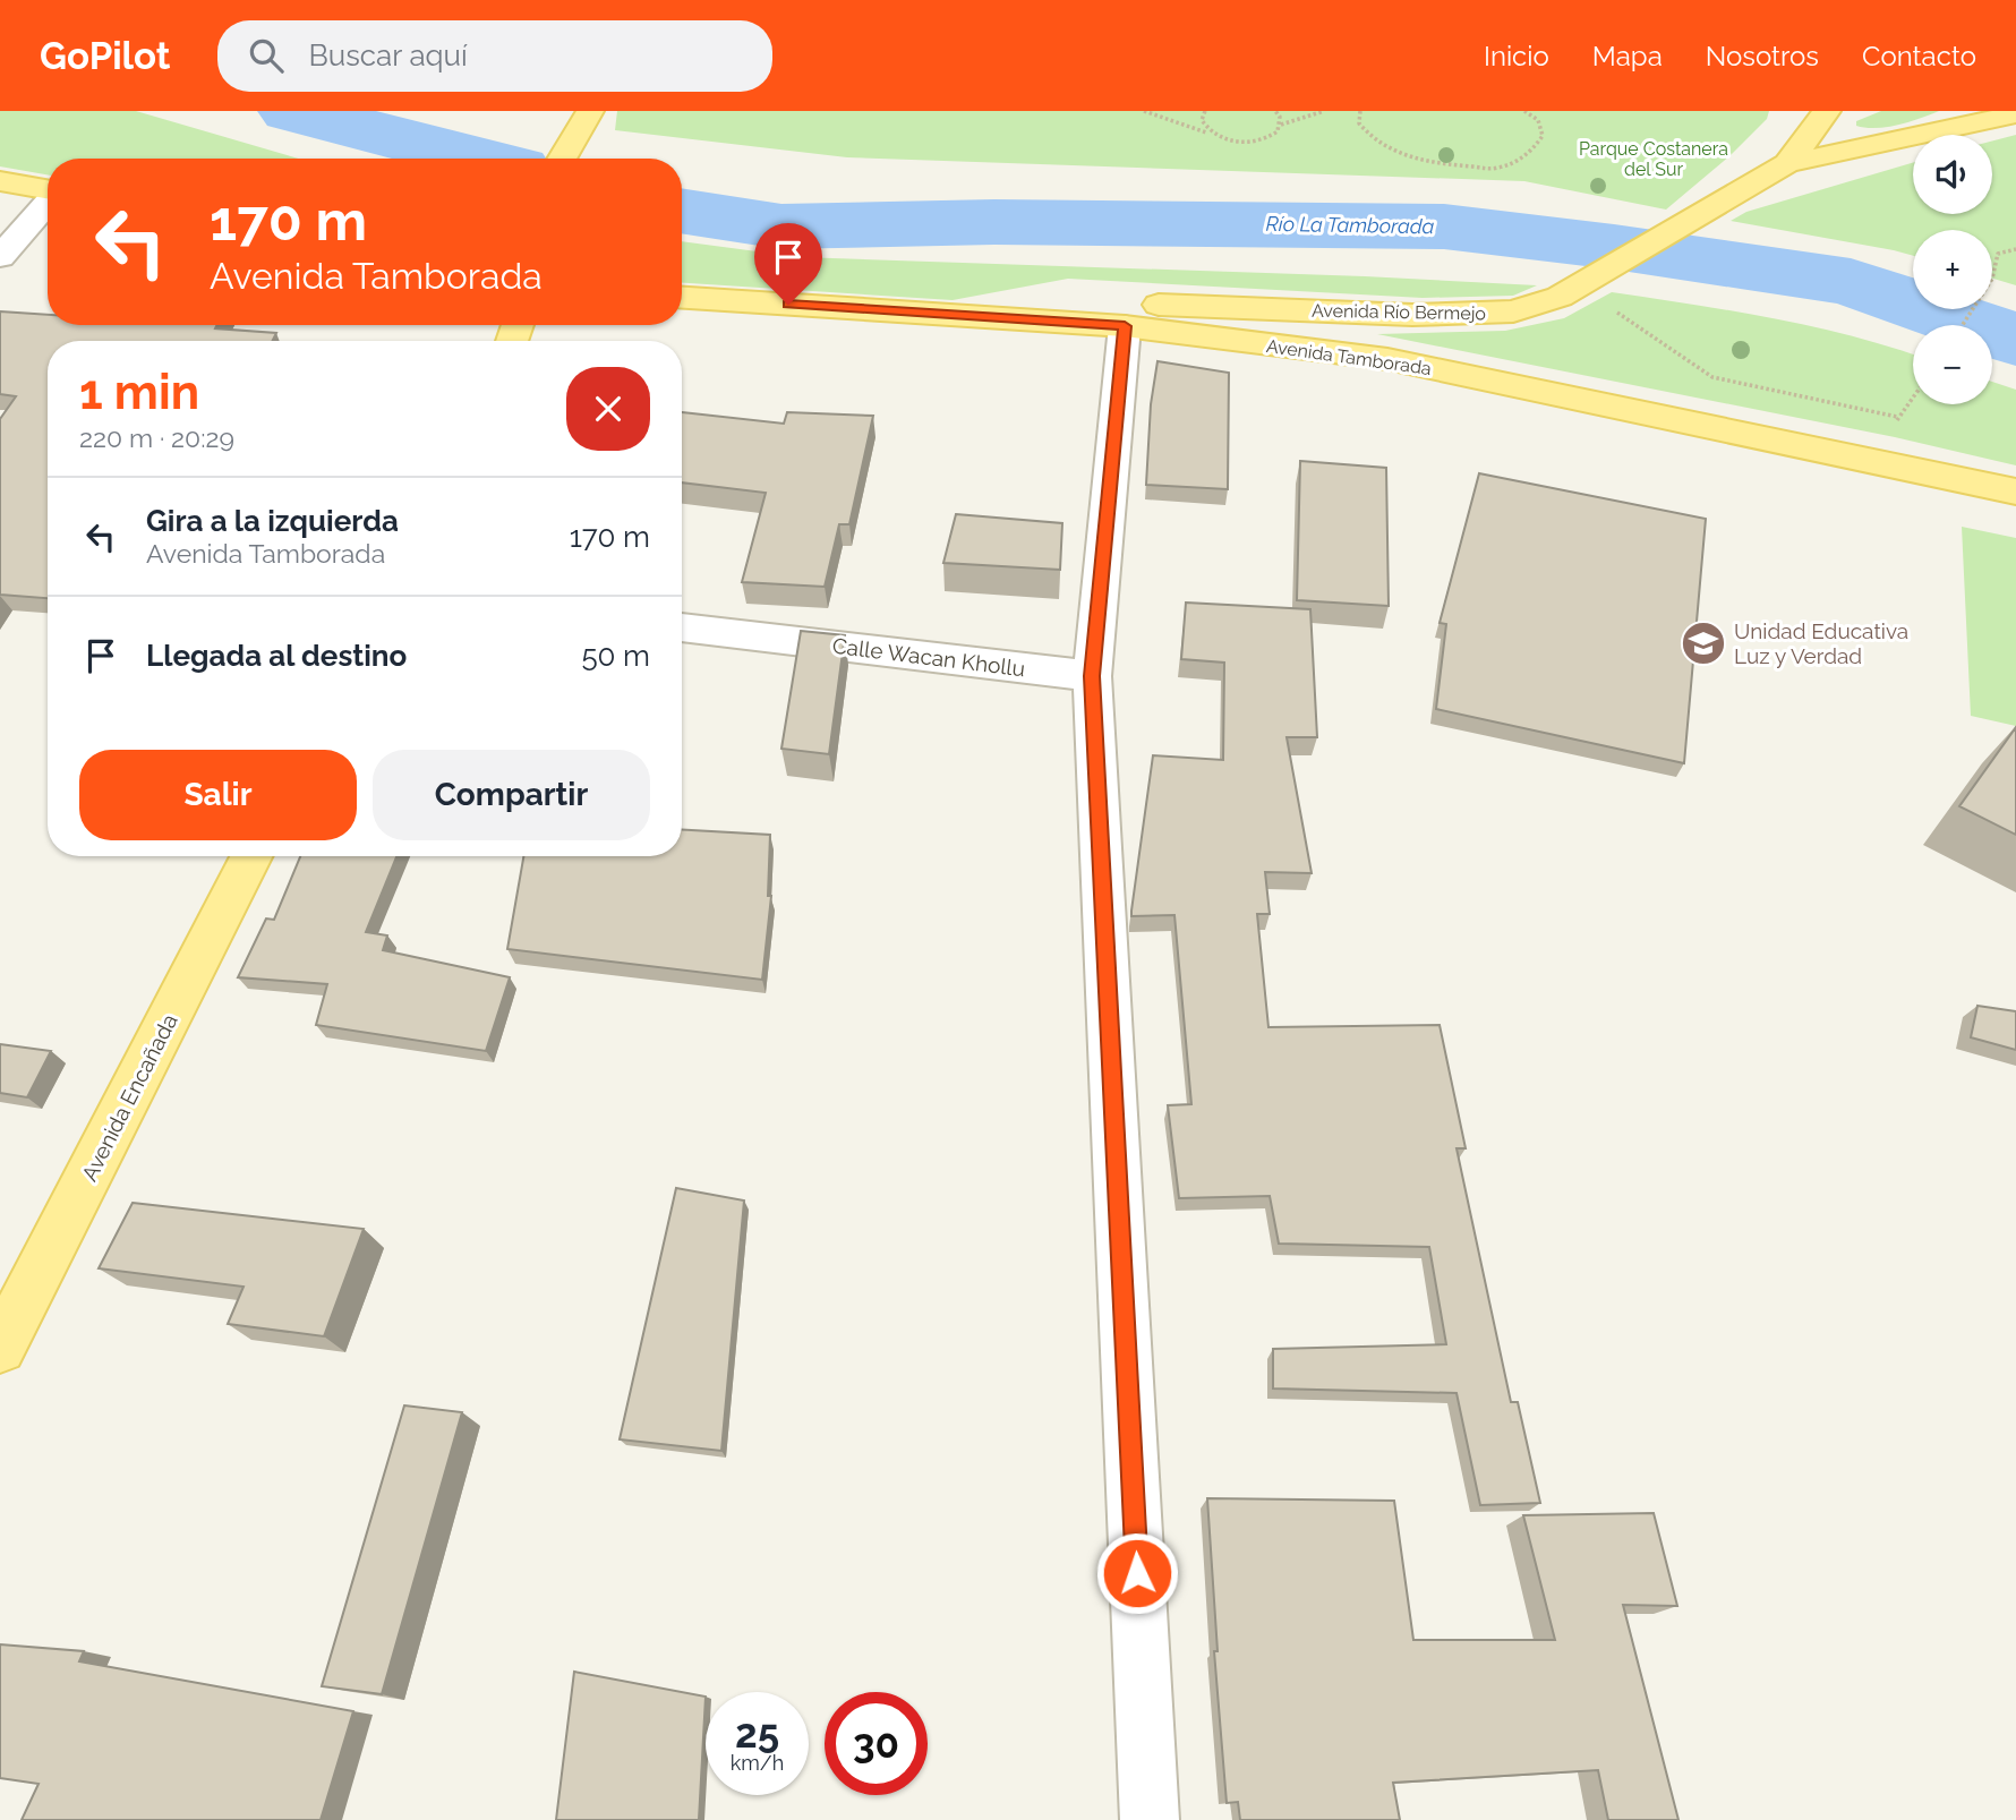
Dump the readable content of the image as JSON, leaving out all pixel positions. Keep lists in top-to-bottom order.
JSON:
{
  "streets": {
    "main road": ["Avenida Río Bermejo", "Avenida Tamborada", "Avenida Encañada"],
    "street": ["Calle Wacan Khollu"]
  },
  "crossings": [
    ["Avenida Río Bermejo", "Avenida Tamborada"]
  ],
  "water": ["Río La Tamborada"],
  "parks": ["Parque Costanera del Sur"],
  "places": {
    "school or university": ["Unidad Educativa Luz y Verdad"]
  },
  "page": {
    "header": "GoPilot",
    "search": "Buscar aquí",
    "nav": [
      "Inicio",
      "Mapa",
      "Nosotros",
      "Contacto"
    ],
    "map_buttons": ["+", "−"],
    "turn": ["170 m", "Avenida Tamborada"],
    "heading": ["1 min", "220 m · 20:29"],
    "list": [
      {
        "name": "Gira a la izquierda",
        "note": "Avenida Tamborada",
        "value": "170 m"
      },
      {
        "name": "Llegada al destino",
        "value": "50 m"
      }
    ],
    "buttons": ["Salir", "Compartir"],
    "speed": "25 km/h",
    "limit": "30"
  }
}
